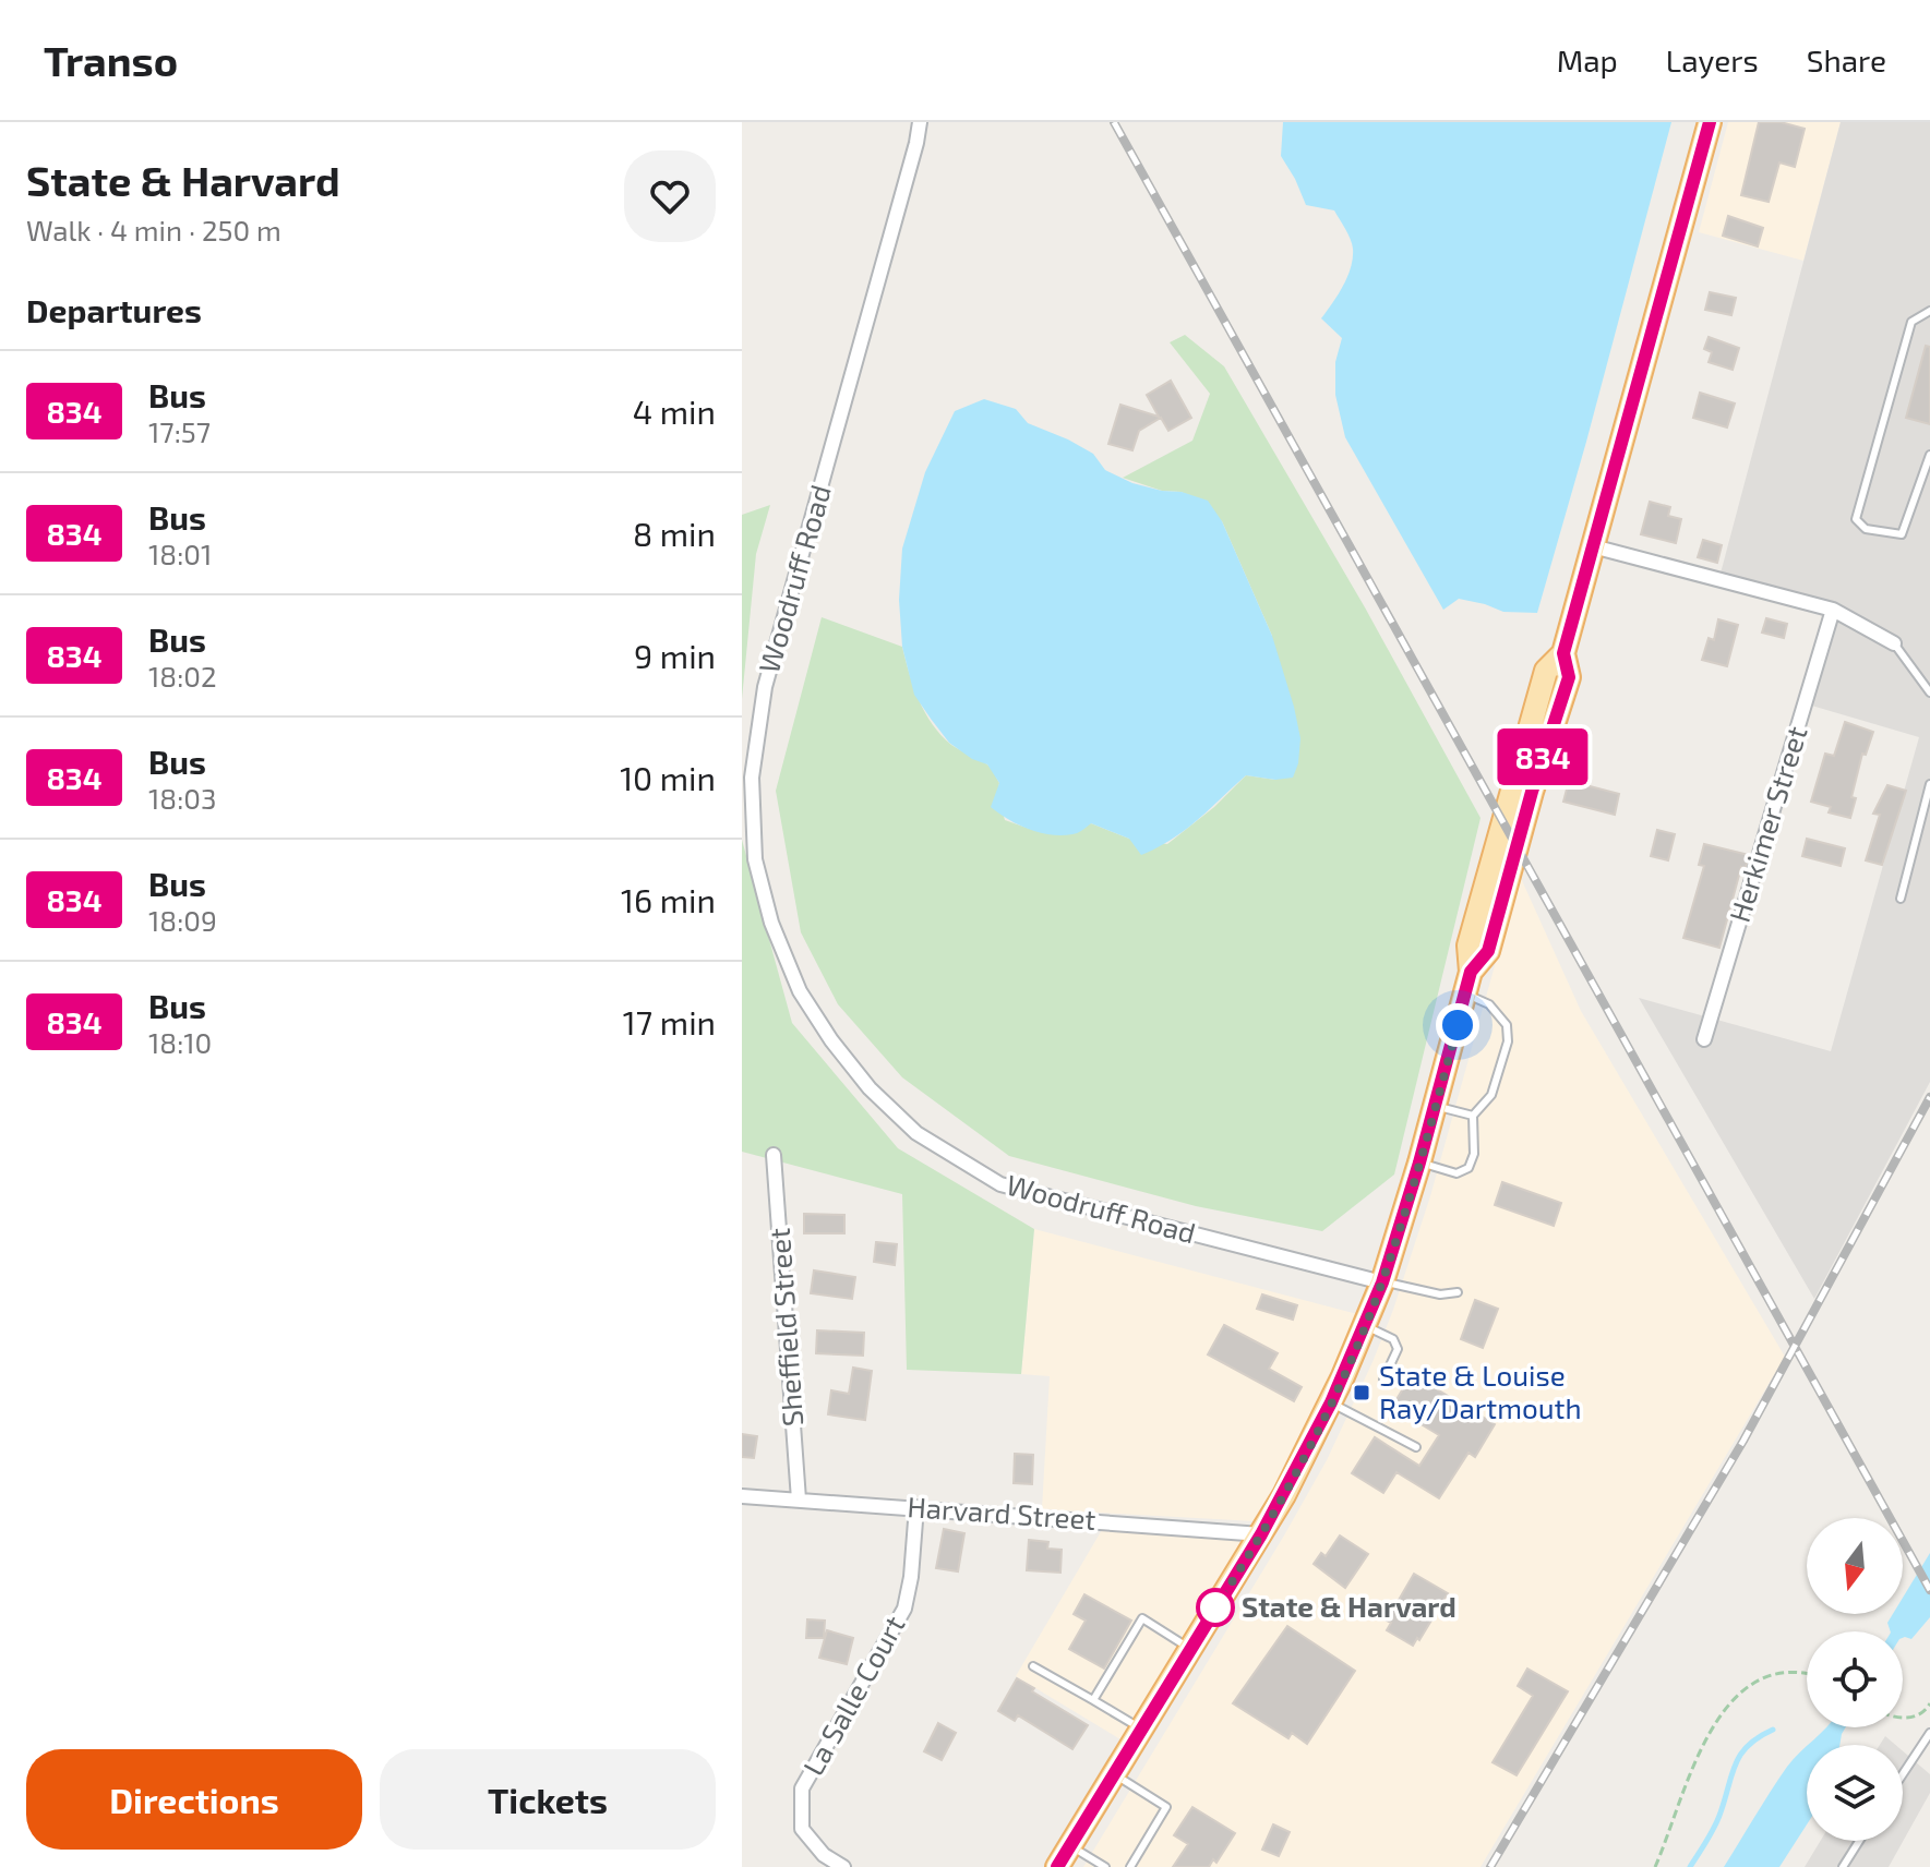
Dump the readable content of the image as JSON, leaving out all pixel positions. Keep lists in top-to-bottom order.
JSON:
{
  "streets": {
    "street": [
      "Woodruff Road",
      "Herkimer Street",
      "Sheffield Street",
      "Harvard Street",
      "La Salle Court"
    ]
  },
  "crossings": [
    ["Sheffield Street", "Harvard Street"],
    ["Harvard Street", "La Salle Court"]
  ],
  "places": {
    "transit": ["State & Louise Ray/Dartmouth"],
    "other": ["State & Harvard"]
  },
  "lines": ["bus line 834"],
  "north": "bottom",
  "page": {
    "header": "Transo",
    "nav": ["Map", "Layers", "Share"],
    "heading": [
      ["State & Harvard", "Walk · 4 min · 250 m"],
      "Departures"
    ],
    "on_map": "834",
    "list": [
      {
        "mark": "834",
        "name": "Bus",
        "note": "17:57",
        "value": "4 min"
      },
      {
        "mark": "834",
        "name": "Bus",
        "note": "18:01",
        "value": "8 min"
      },
      {
        "mark": "834",
        "name": "Bus",
        "note": "18:02",
        "value": "9 min"
      },
      {
        "mark": "834",
        "name": "Bus",
        "note": "18:03",
        "value": "10 min"
      },
      {
        "mark": "834",
        "name": "Bus",
        "note": "18:09",
        "value": "16 min"
      },
      {
        "mark": "834",
        "name": "Bus",
        "note": "18:10",
        "value": "17 min"
      }
    ],
    "buttons": ["Directions", "Tickets"]
  }
}
